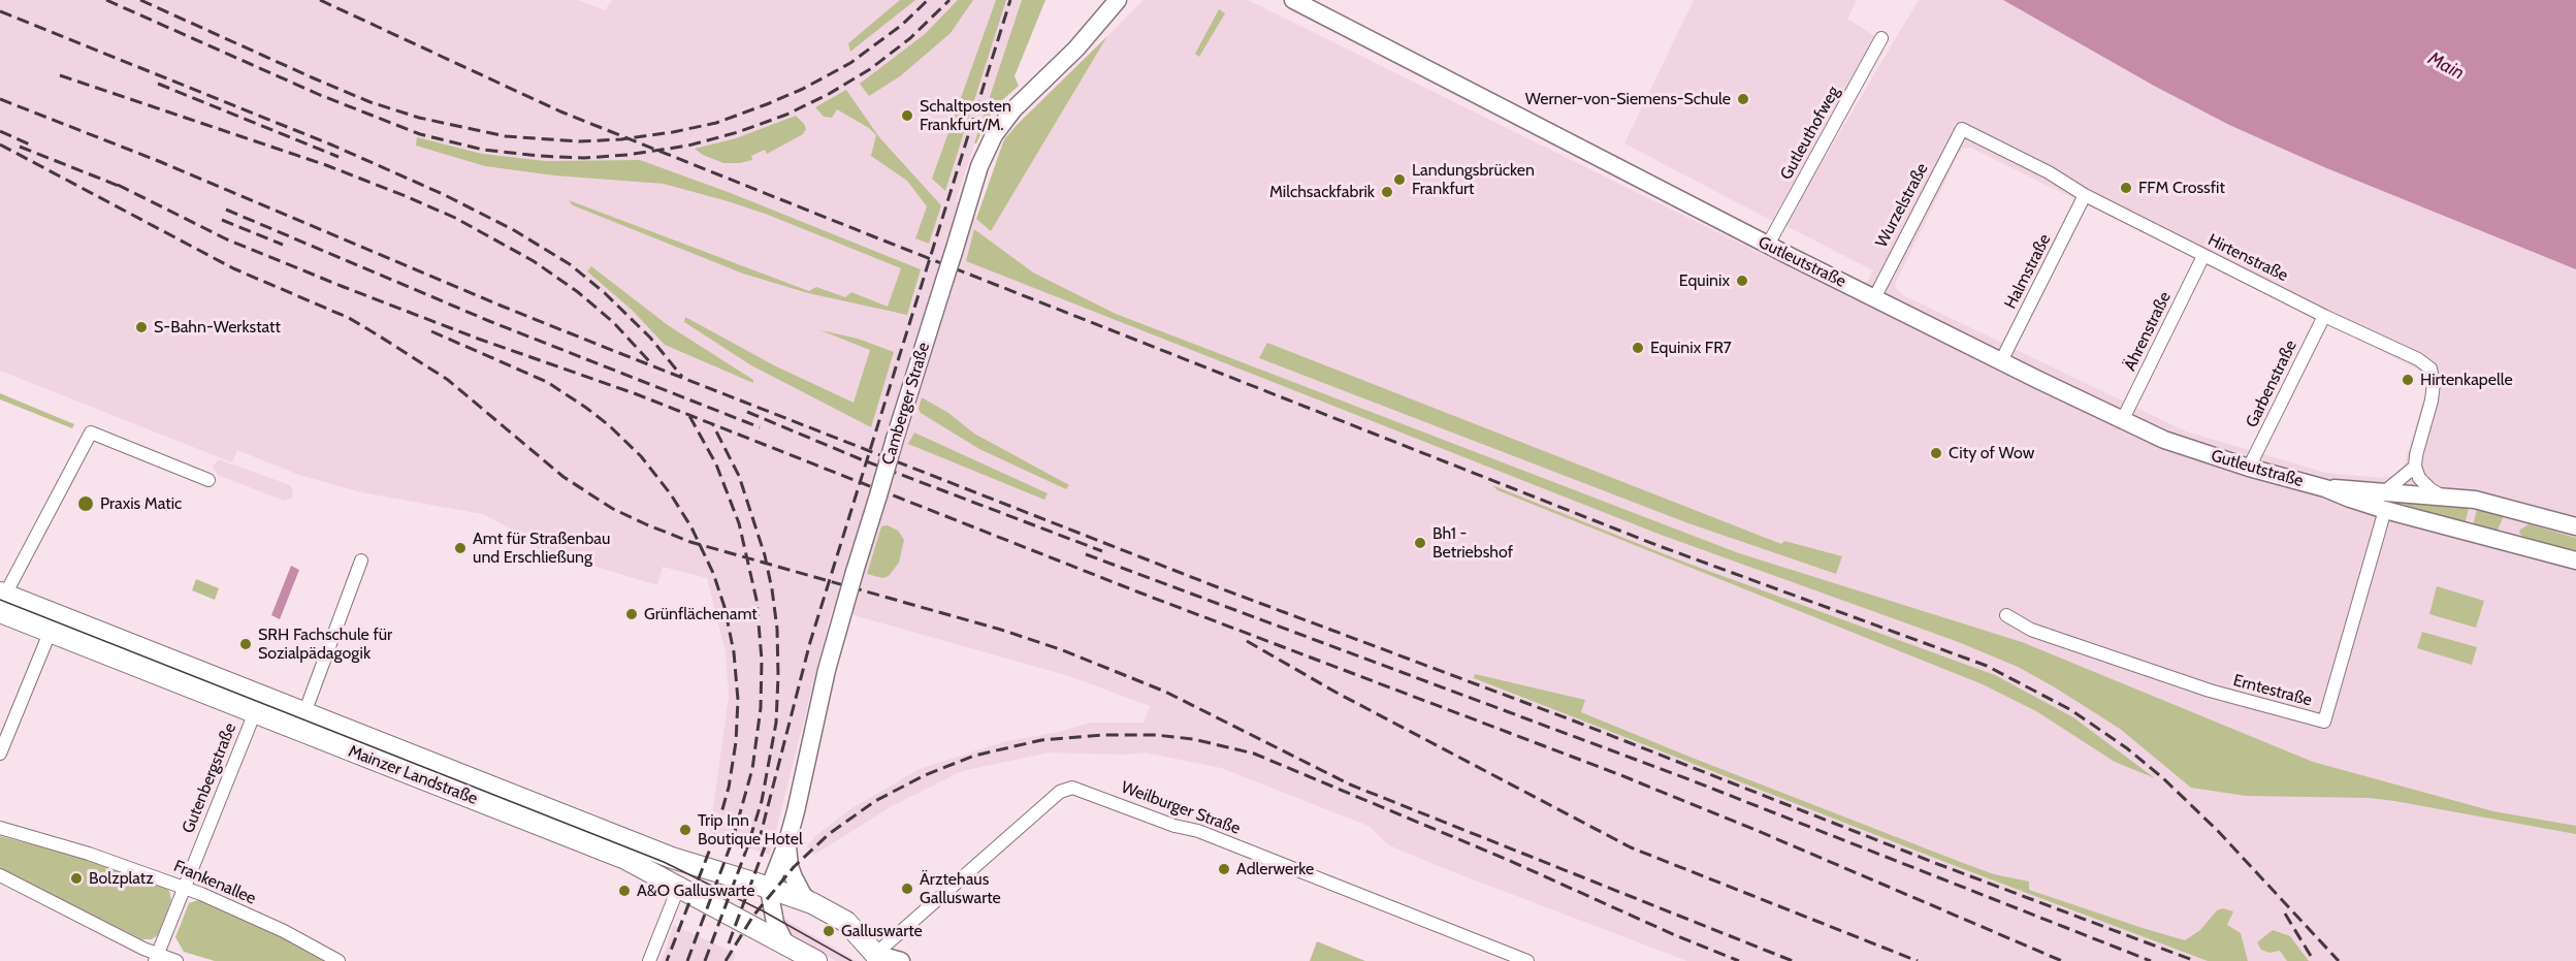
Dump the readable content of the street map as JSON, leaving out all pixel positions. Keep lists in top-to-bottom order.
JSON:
{
  "streets": {
    "main road": ["Gutleutstraße", "Camberger Straße", "Mainzer Landstraße"],
    "street": [
      "Gutleuthofweg",
      "Wurzelstraße",
      "Hirtenstraße",
      "Halmstraße",
      "Ährenstraße",
      "Garbenstraße",
      "Erntestraße",
      "Gutenbergstraße",
      "Weilburger Straße",
      "Frankenallee"
    ]
  },
  "crossings": [
    ["Gutleuthofweg", "Gutleutstraße"],
    ["Wurzelstraße", "Hirtenstraße"],
    ["Wurzelstraße", "Gutleutstraße"],
    ["Hirtenstraße", "Halmstraße"],
    ["Hirtenstraße", "Ährenstraße"],
    ["Hirtenstraße", "Garbenstraße"],
    ["Gutleutstraße", "Halmstraße"],
    ["Gutleutstraße", "Ährenstraße"],
    ["Gutleutstraße", "Garbenstraße"],
    ["Gutleutstraße", "Erntestraße"],
    ["Camberger Straße", "Mainzer Landstraße"],
    ["Mainzer Landstraße", "Gutenbergstraße"],
    ["Mainzer Landstraße", "Weilburger Straße"],
    ["Gutenbergstraße", "Frankenallee"]
  ],
  "water": ["Main"],
  "places": [
    "Werner-von-Siemens-Schule",
    "Schaltposten Frankfurt/M.",
    "Landungsbrücken Frankfurt",
    "FFM Crossfit",
    "Milchsackfabrik",
    "Equinix",
    "S-Bahn-Werkstatt",
    "Equinix FR7",
    "Hirtenkapelle",
    "City of Wow",
    "Praxis Matic",
    "Bh1 - Betriebshof",
    "Amt für Straßenbau und Erschließung",
    "Grünflächenamt",
    "SRH Fachschule für Sozialpädagogik",
    "Trip Inn Boutique Hotel",
    "Adlerwerke",
    "Bolzplatz",
    "Ärztehaus Galluswarte",
    "A&O Galluswarte",
    "Galluswarte"
  ]
}
